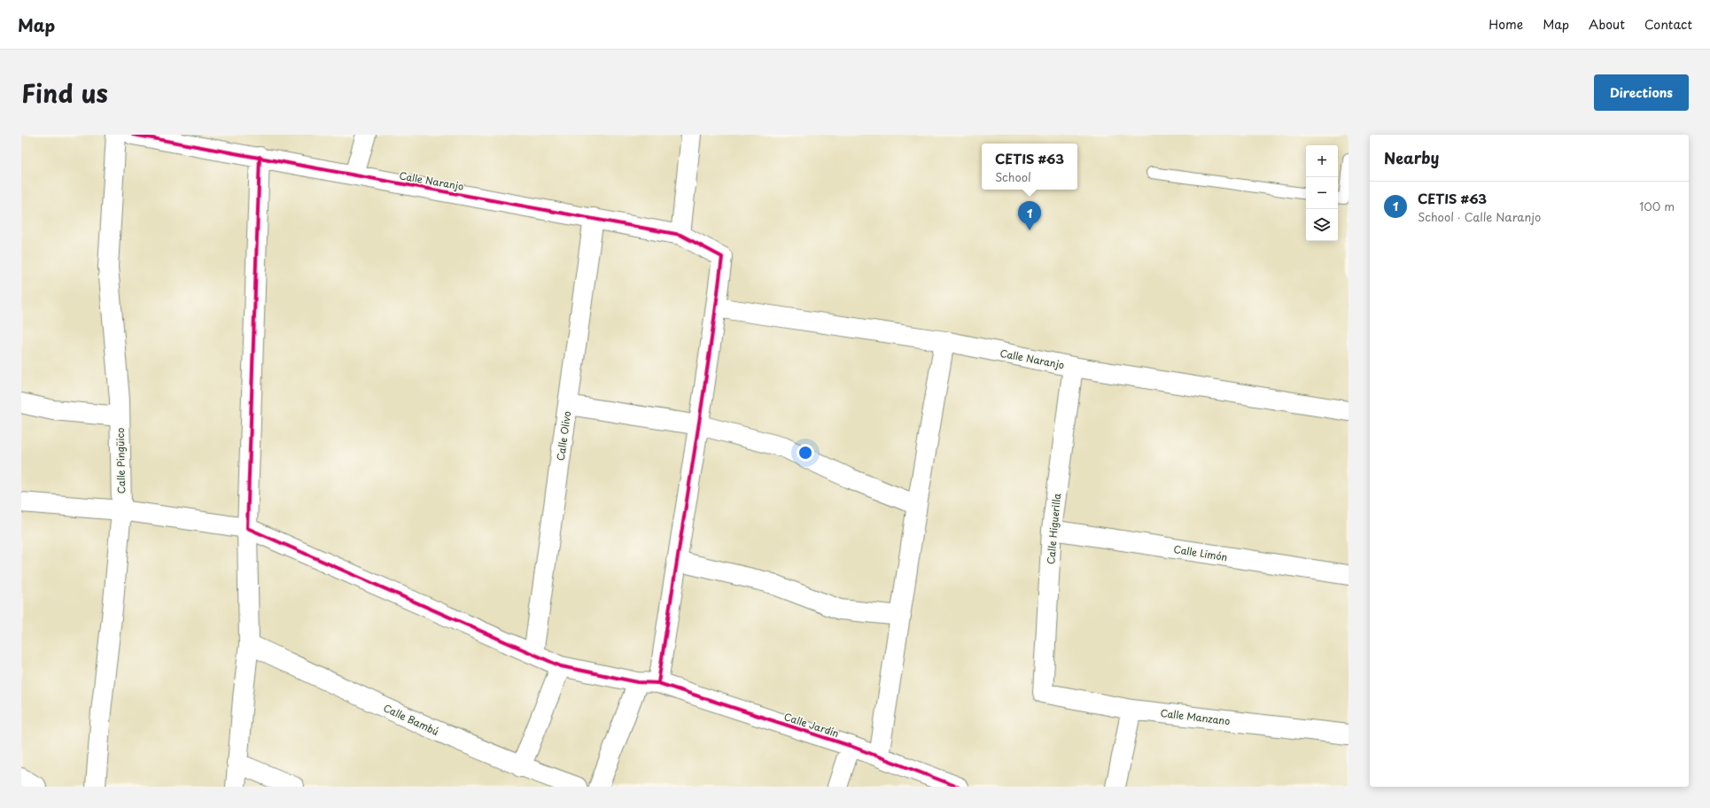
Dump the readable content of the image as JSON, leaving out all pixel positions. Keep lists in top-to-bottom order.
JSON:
{
  "streets": {
    "street": [
      "Calle Naranjo",
      "Calle Olivo",
      "Calle Pingüico",
      "Calle Higuerilla",
      "Calle Limón",
      "Calle Manzano",
      "Calle Bambú",
      "Calle Jardín"
    ]
  },
  "crossings": [
    ["Calle Naranjo", "Calle Olivo"],
    ["Calle Naranjo", "Calle Higuerilla"],
    ["Calle Olivo", "Calle Jardín"],
    ["Calle Pingüico", "Calle Jardín"],
    ["Calle Higuerilla", "Calle Limón"],
    ["Calle Higuerilla", "Calle Manzano"]
  ],
  "page": {
    "header": "Map",
    "nav": [
      "Home",
      "Map",
      "About",
      "Contact"
    ],
    "title": "Find us",
    "buttons": "Directions",
    "heading": "Nearby",
    "popup": ["CETIS #63", "School"],
    "map_buttons": ["+", "−"],
    "list": [
      {
        "mark": "1",
        "name": "CETIS #63",
        "note": "School · Calle Naranjo",
        "value": "100 m"
      }
    ],
    "pins": "1"
  }
}
